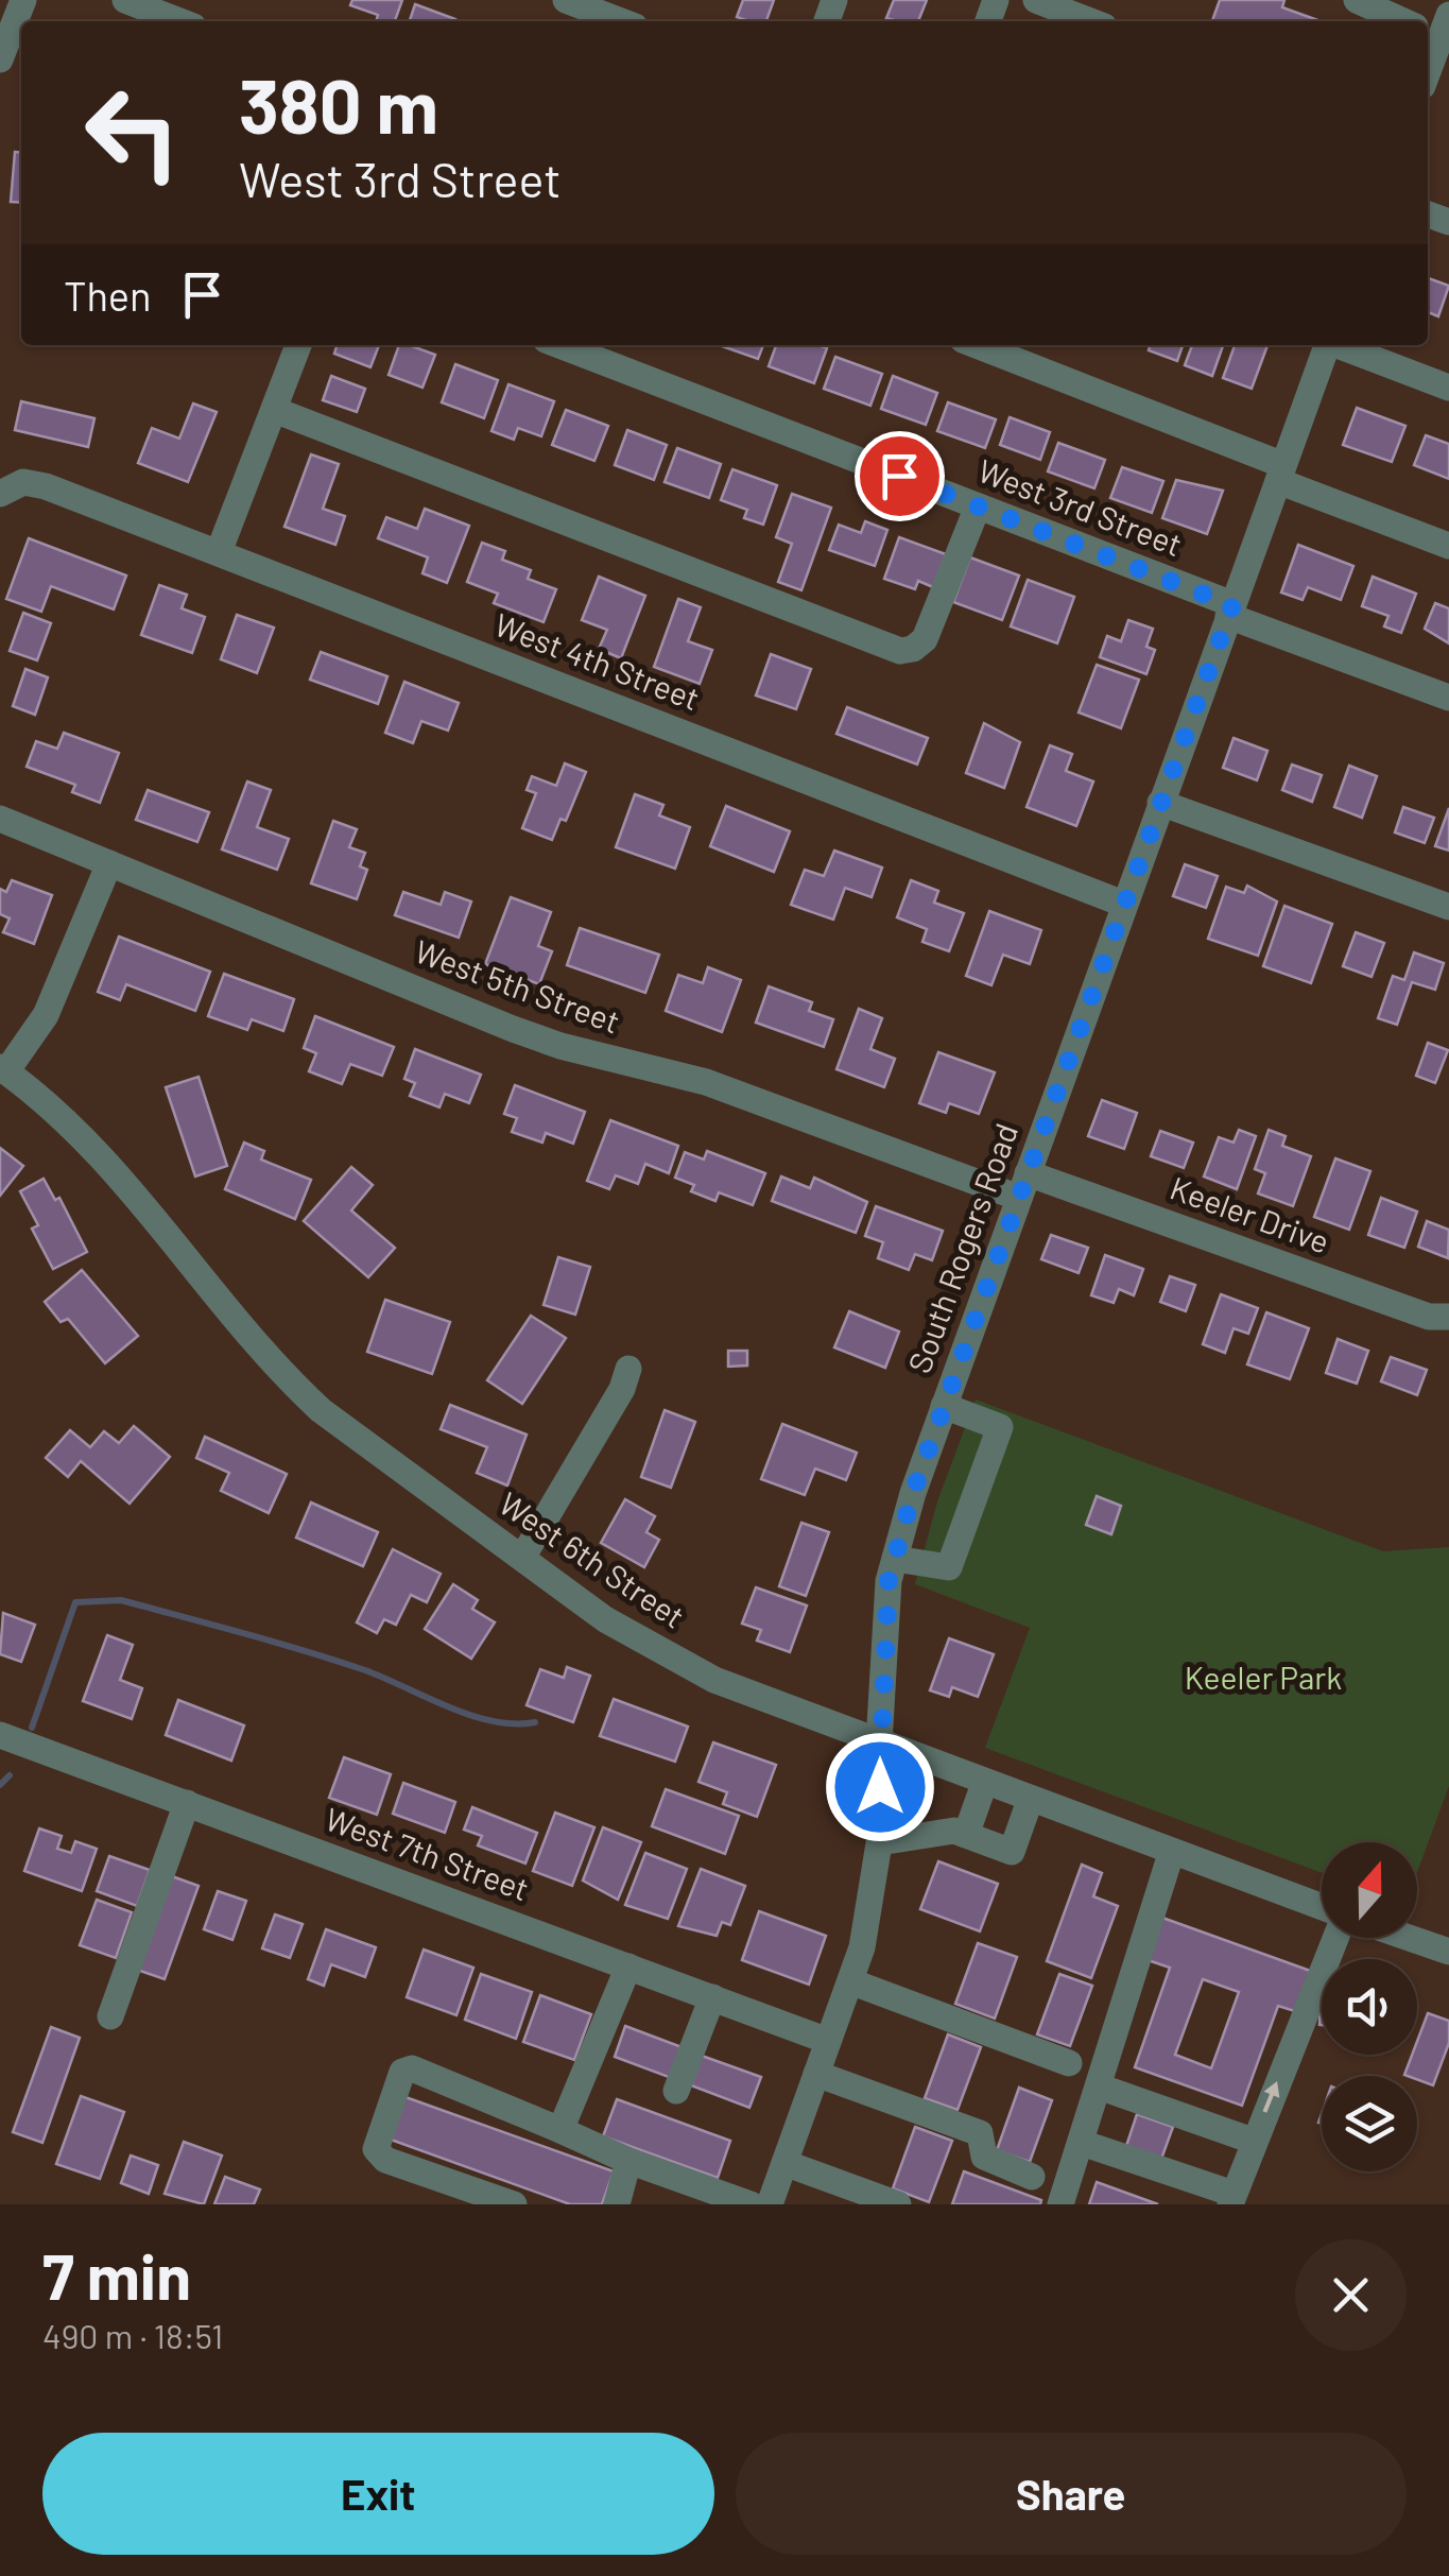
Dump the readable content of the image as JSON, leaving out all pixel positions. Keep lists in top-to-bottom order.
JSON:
{
  "streets": {
    "street": [
      "West 3rd Street",
      "West 4th Street",
      "West 5th Street",
      "Keeler Drive",
      "South Rogers Road",
      "West 6th Street",
      "West 7th Street"
    ]
  },
  "crossings": [
    ["West 3rd Street", "South Rogers Road"],
    ["West 4th Street", "South Rogers Road"],
    ["West 5th Street", "Keeler Drive"],
    ["West 5th Street", "South Rogers Road"],
    ["Keeler Drive", "South Rogers Road"],
    ["South Rogers Road", "West 6th Street"],
    ["South Rogers Road", "West 7th Street"]
  ],
  "parks": ["Keeler Park"],
  "north": "top",
  "page": {
    "turn": ["380 m", "West 3rd Street"],
    "then": "Then",
    "heading": ["7 min", "490 m · 18:51"],
    "buttons": ["Exit", "Share"]
  }
}
